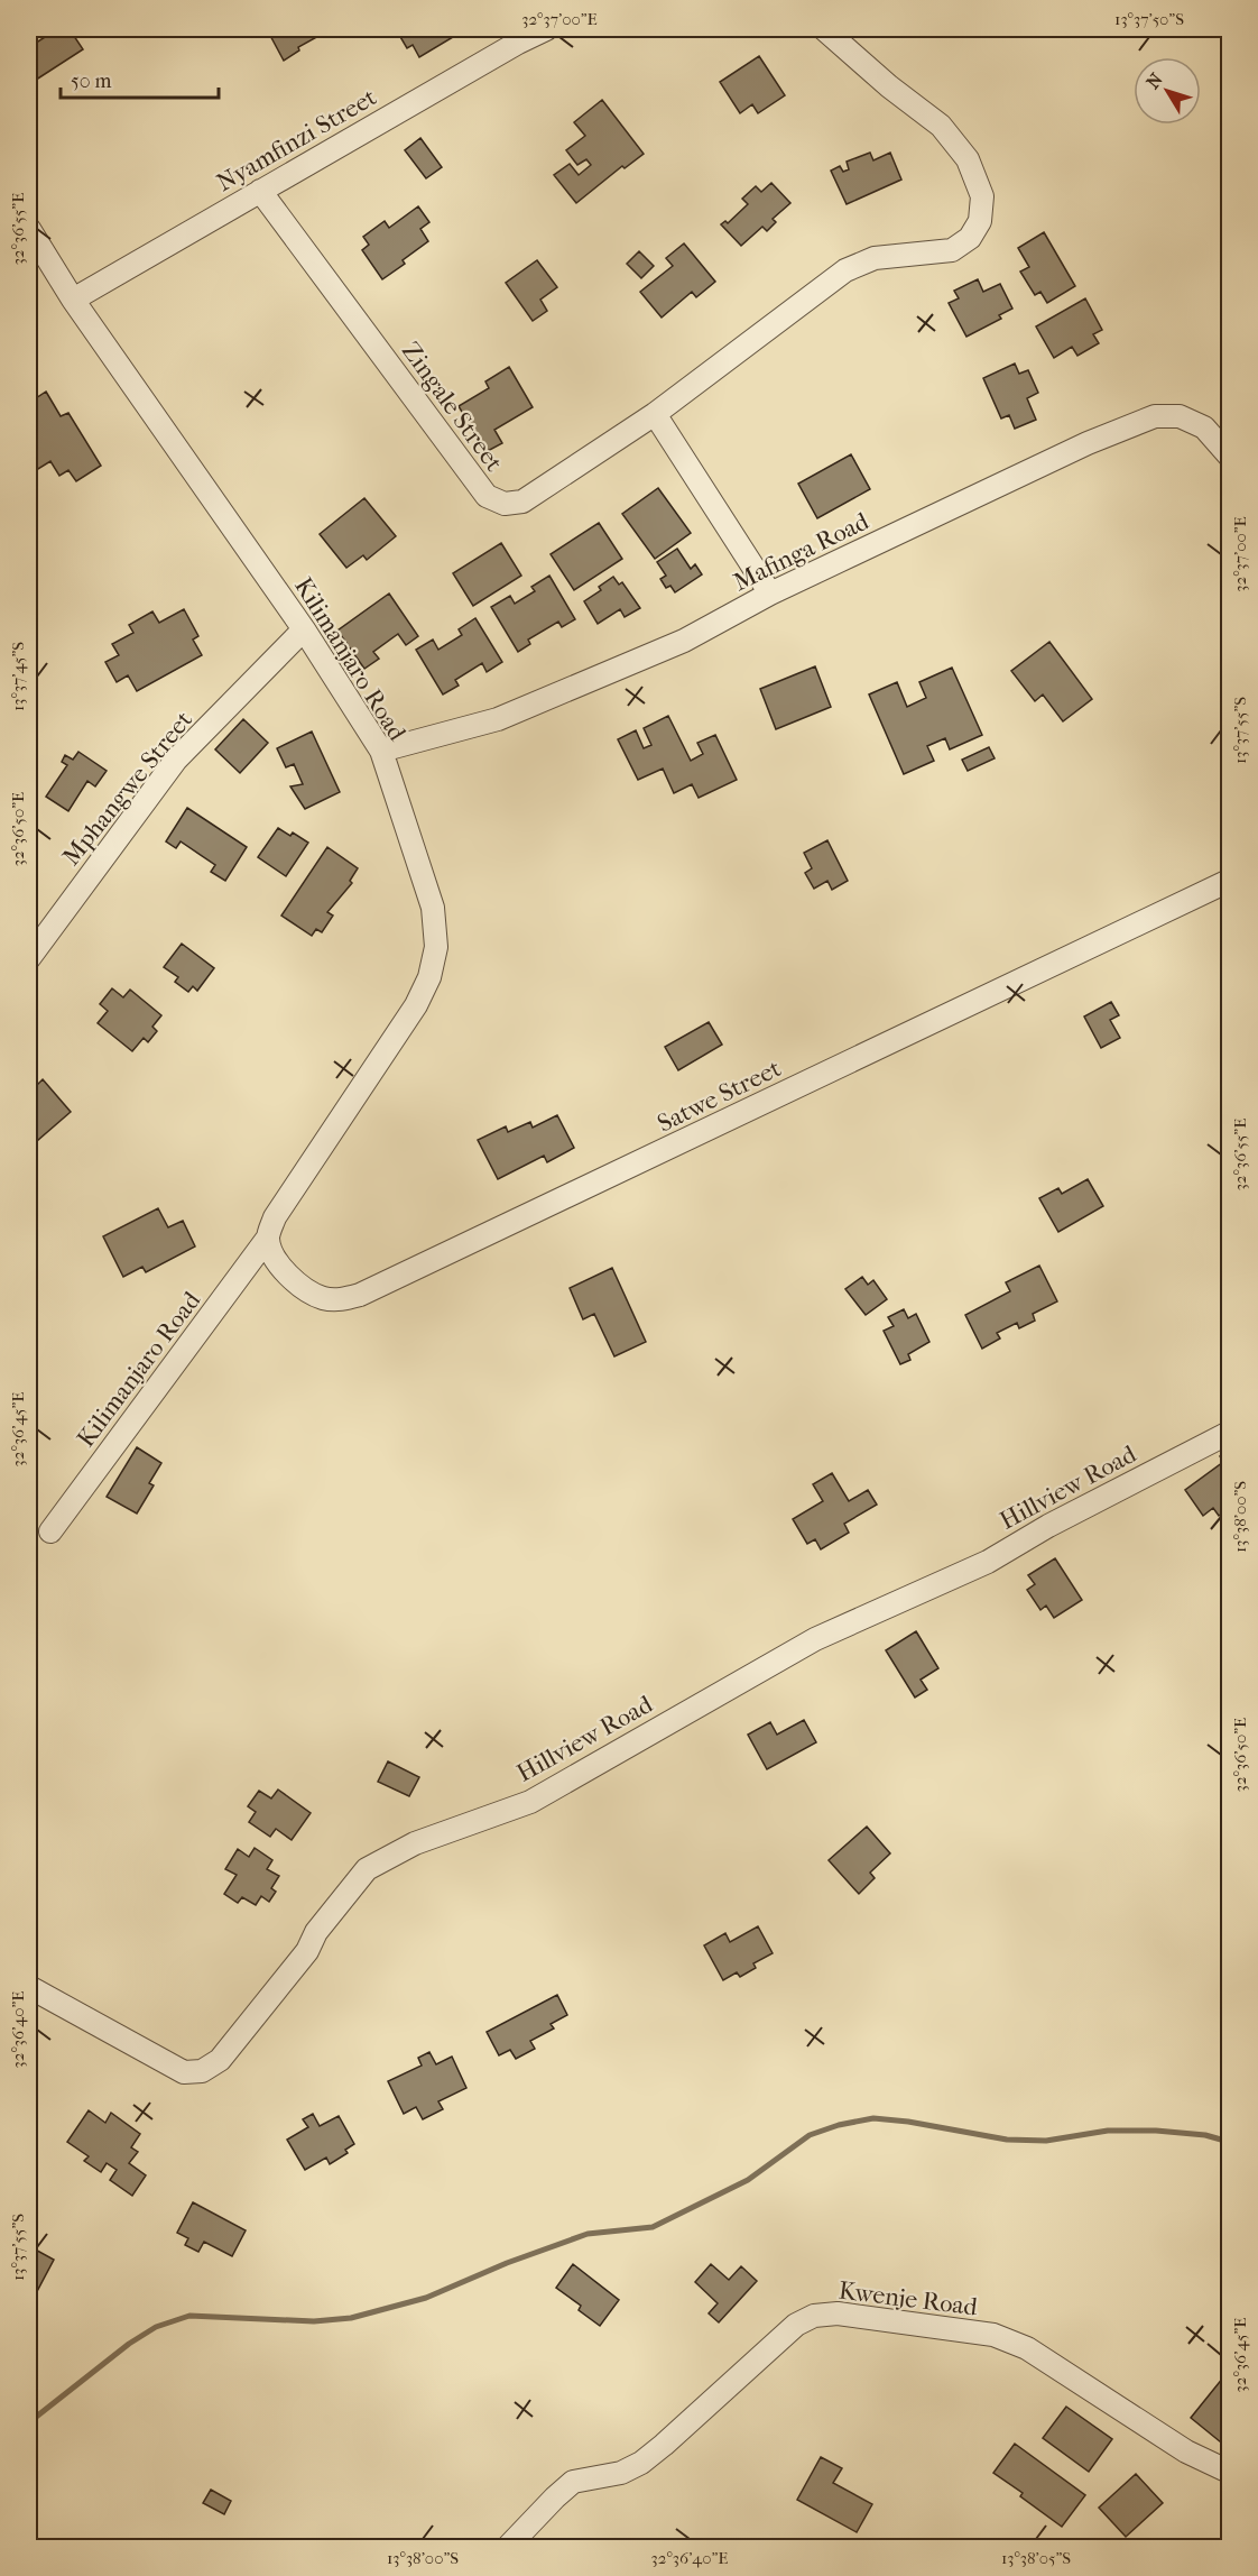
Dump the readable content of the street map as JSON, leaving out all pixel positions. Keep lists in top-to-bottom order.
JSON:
{
  "streets": {
    "street": [
      "Nyamfinzi Street",
      "Zingale Street",
      "Mafinga Road",
      "Kilimanjaro Road",
      "Mphangwe Street",
      "Satwe Street",
      "Hillview Road",
      "Kwenje Road"
    ]
  },
  "crossings": [
    ["Nyamfinzi Street", "Zingale Street"],
    ["Nyamfinzi Street", "Kilimanjaro Road"],
    ["Mafinga Road", "Kilimanjaro Road"],
    ["Kilimanjaro Road", "Mphangwe Street"],
    ["Kilimanjaro Road", "Satwe Street"]
  ],
  "scale_bar": "50 m",
  "north": "top left",
  "coordinates": [
    "32°37'00\"E",
    "13°37'50\"S",
    "32°36'55\"E",
    "13°37'45\"S",
    "13°37'55\"S",
    "32°36'50\"E",
    "32°36'45\"E",
    "13°38'00\"S",
    "32°36'40\"E",
    "13°38'05\"S"
  ]
}
